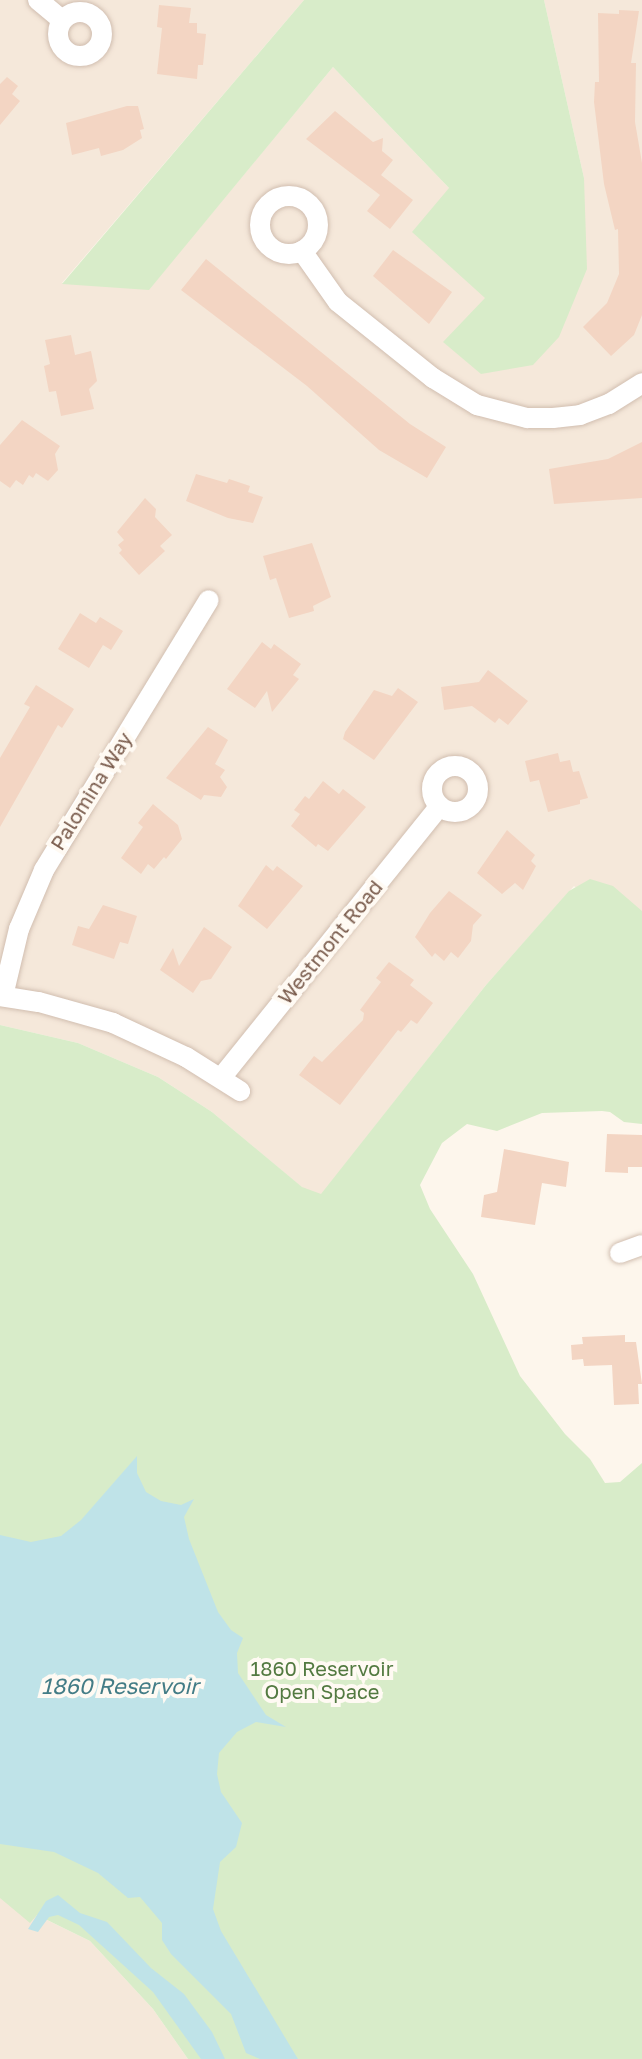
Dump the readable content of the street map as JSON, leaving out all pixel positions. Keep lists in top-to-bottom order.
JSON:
{
  "streets": {
    "street": ["Palomina Way", "Westmont Road"]
  },
  "water": ["1860 Reservoir"],
  "parks": ["1860 Reservoir Open Space"]
}
